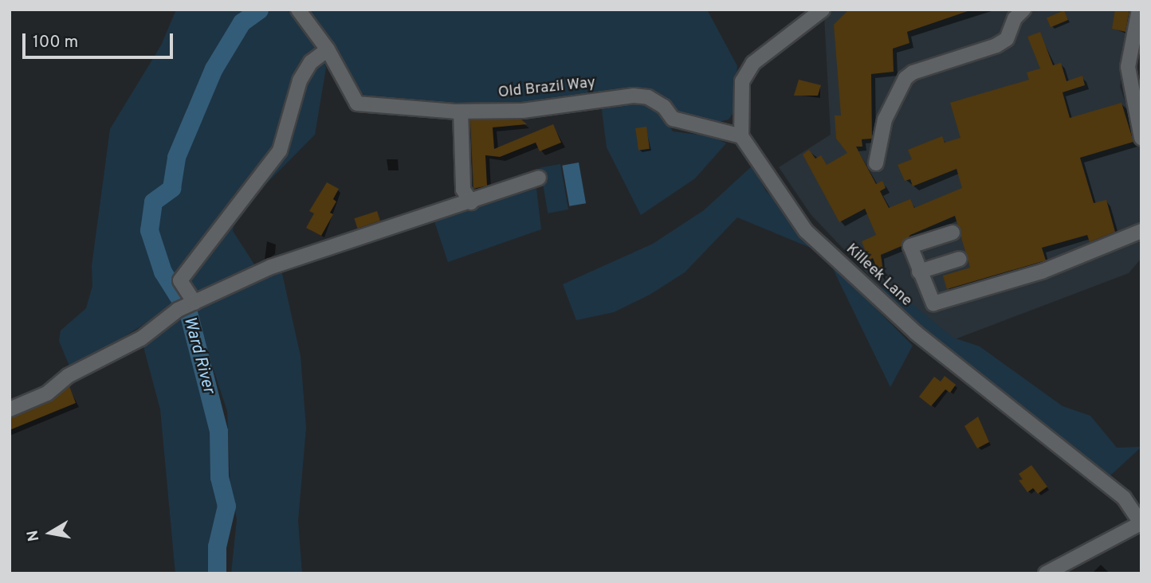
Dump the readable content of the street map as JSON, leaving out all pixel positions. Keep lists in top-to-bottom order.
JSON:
{
  "streets": {
    "street": ["Old Brazil Way", "Killeek Lane"]
  },
  "crossings": [
    ["Old Brazil Way", "Killeek Lane"]
  ],
  "water": ["Ward River"],
  "scale_bar": "100 m",
  "north": "left"
}
